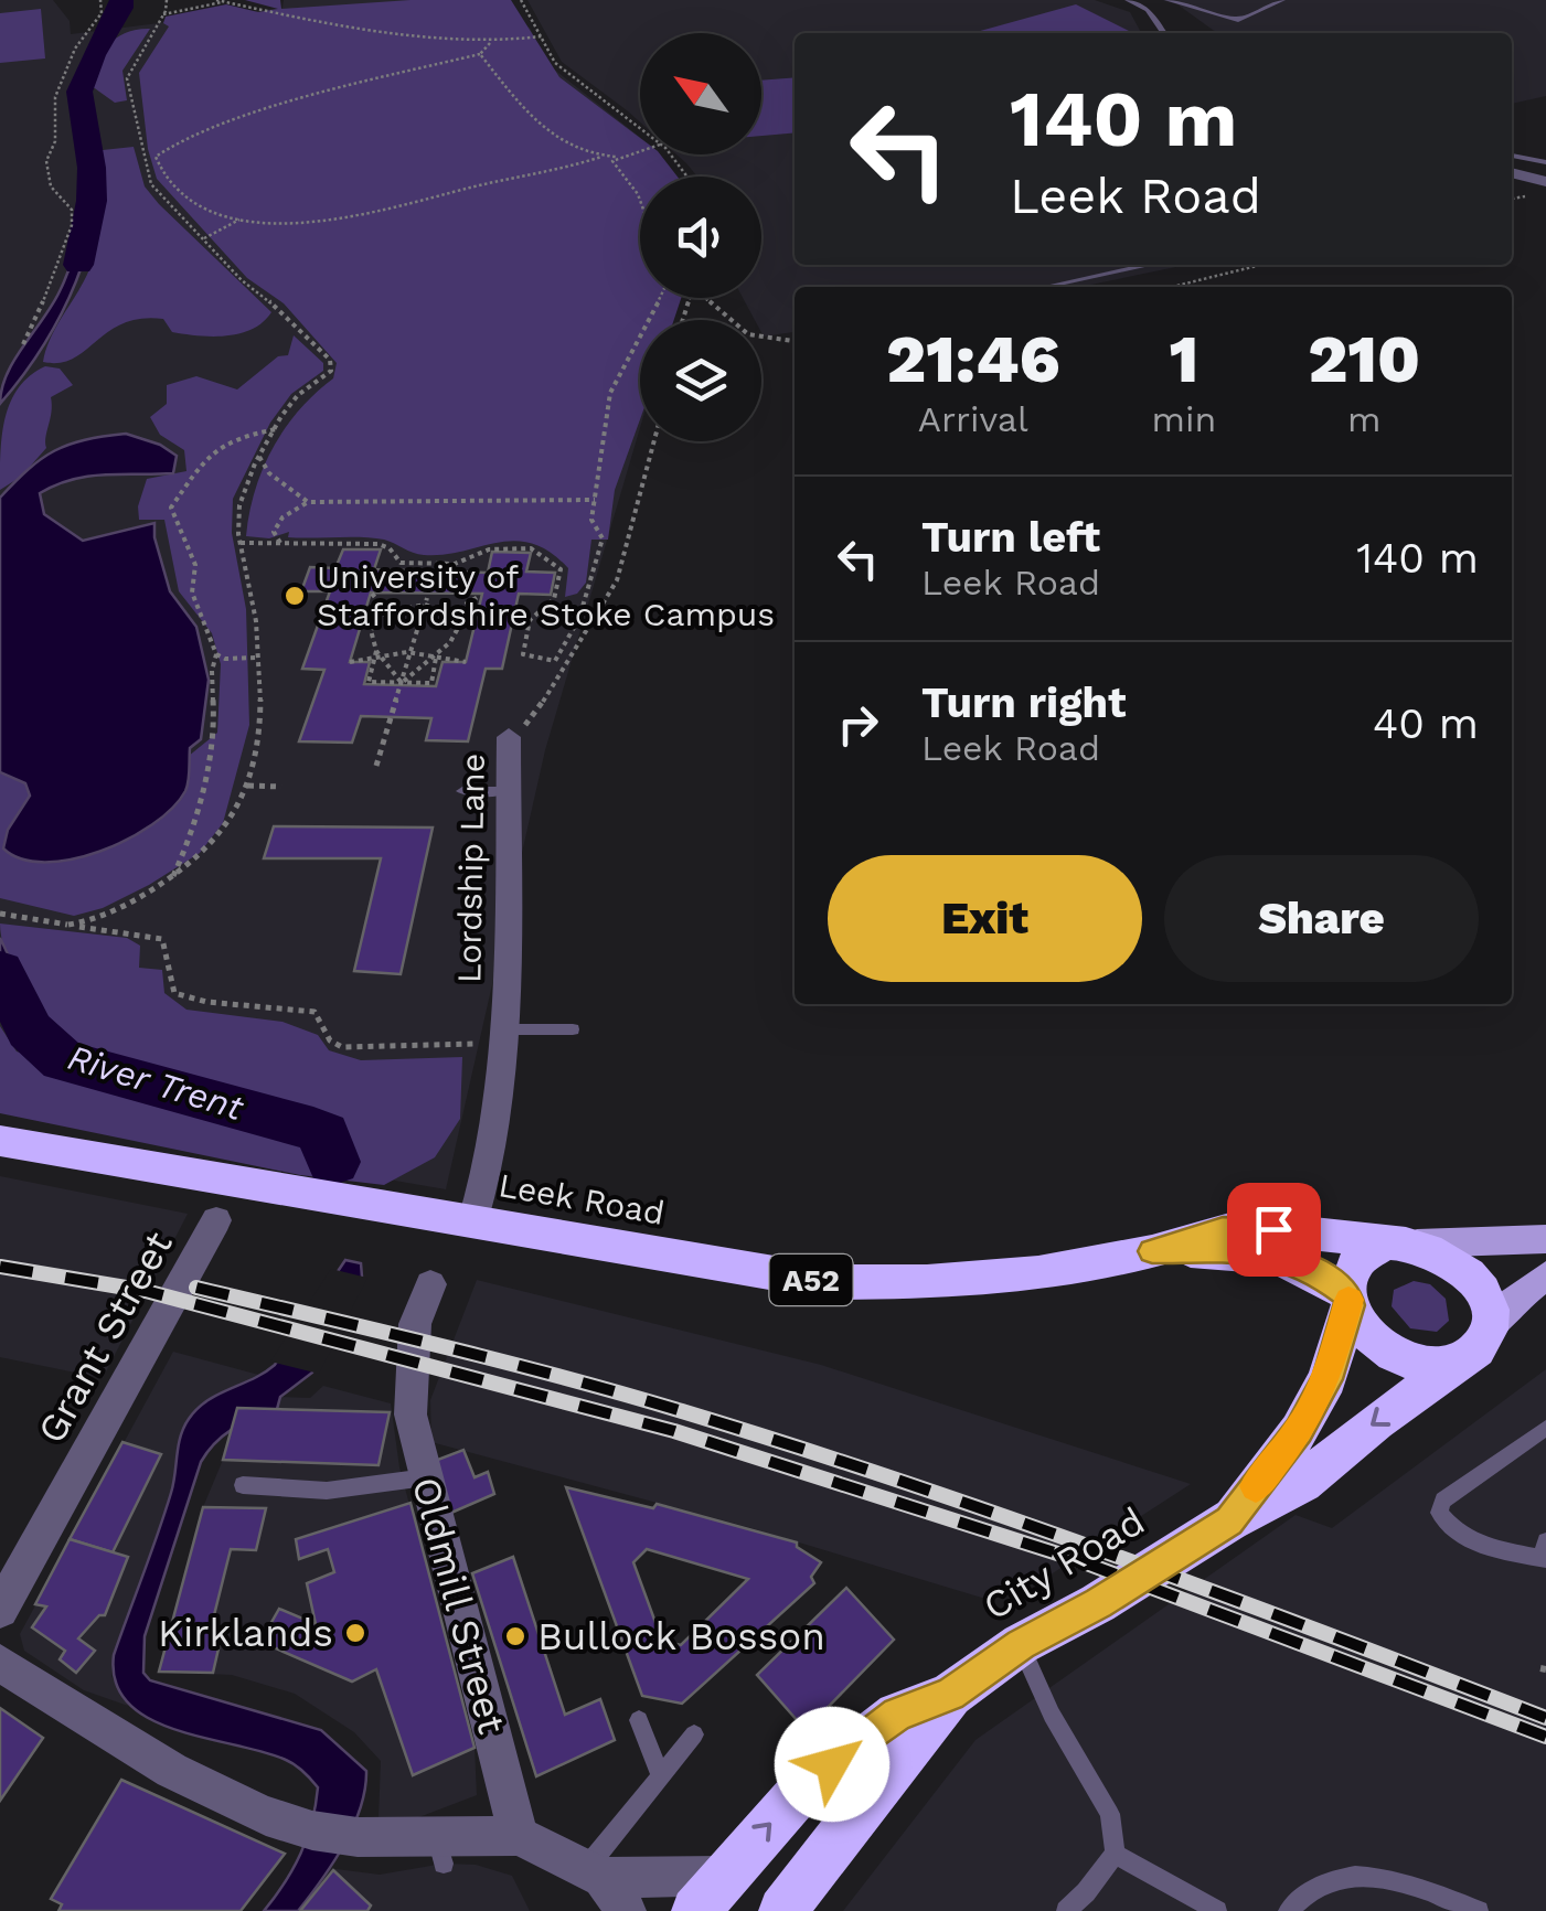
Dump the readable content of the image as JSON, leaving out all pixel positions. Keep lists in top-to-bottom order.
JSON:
{
  "streets": {
    "highway": ["Leek Road", "A52", "City Road"],
    "street": ["Lordship Lane", "Grant Street", "Oldmill Street"]
  },
  "crossings": [
    ["Lordship Lane", "Leek Road"],
    ["Leek Road", "City Road"]
  ],
  "water": ["River Trent"],
  "places": ["University of Staffordshire Stoke Campus", "Kirklands", "Bullock Bosson"],
  "north": "top left",
  "page": {
    "turn": ["140 m", "Leek Road"],
    "eta": [
      "21:46",
      "Arrival",
      "1",
      "min",
      "210",
      "m"
    ],
    "list": [
      {
        "name": "Turn left",
        "note": "Leek Road",
        "value": "140 m"
      },
      {
        "name": "Turn right",
        "note": "Leek Road",
        "value": "40 m"
      }
    ],
    "buttons": ["Exit", "Share"]
  }
}
